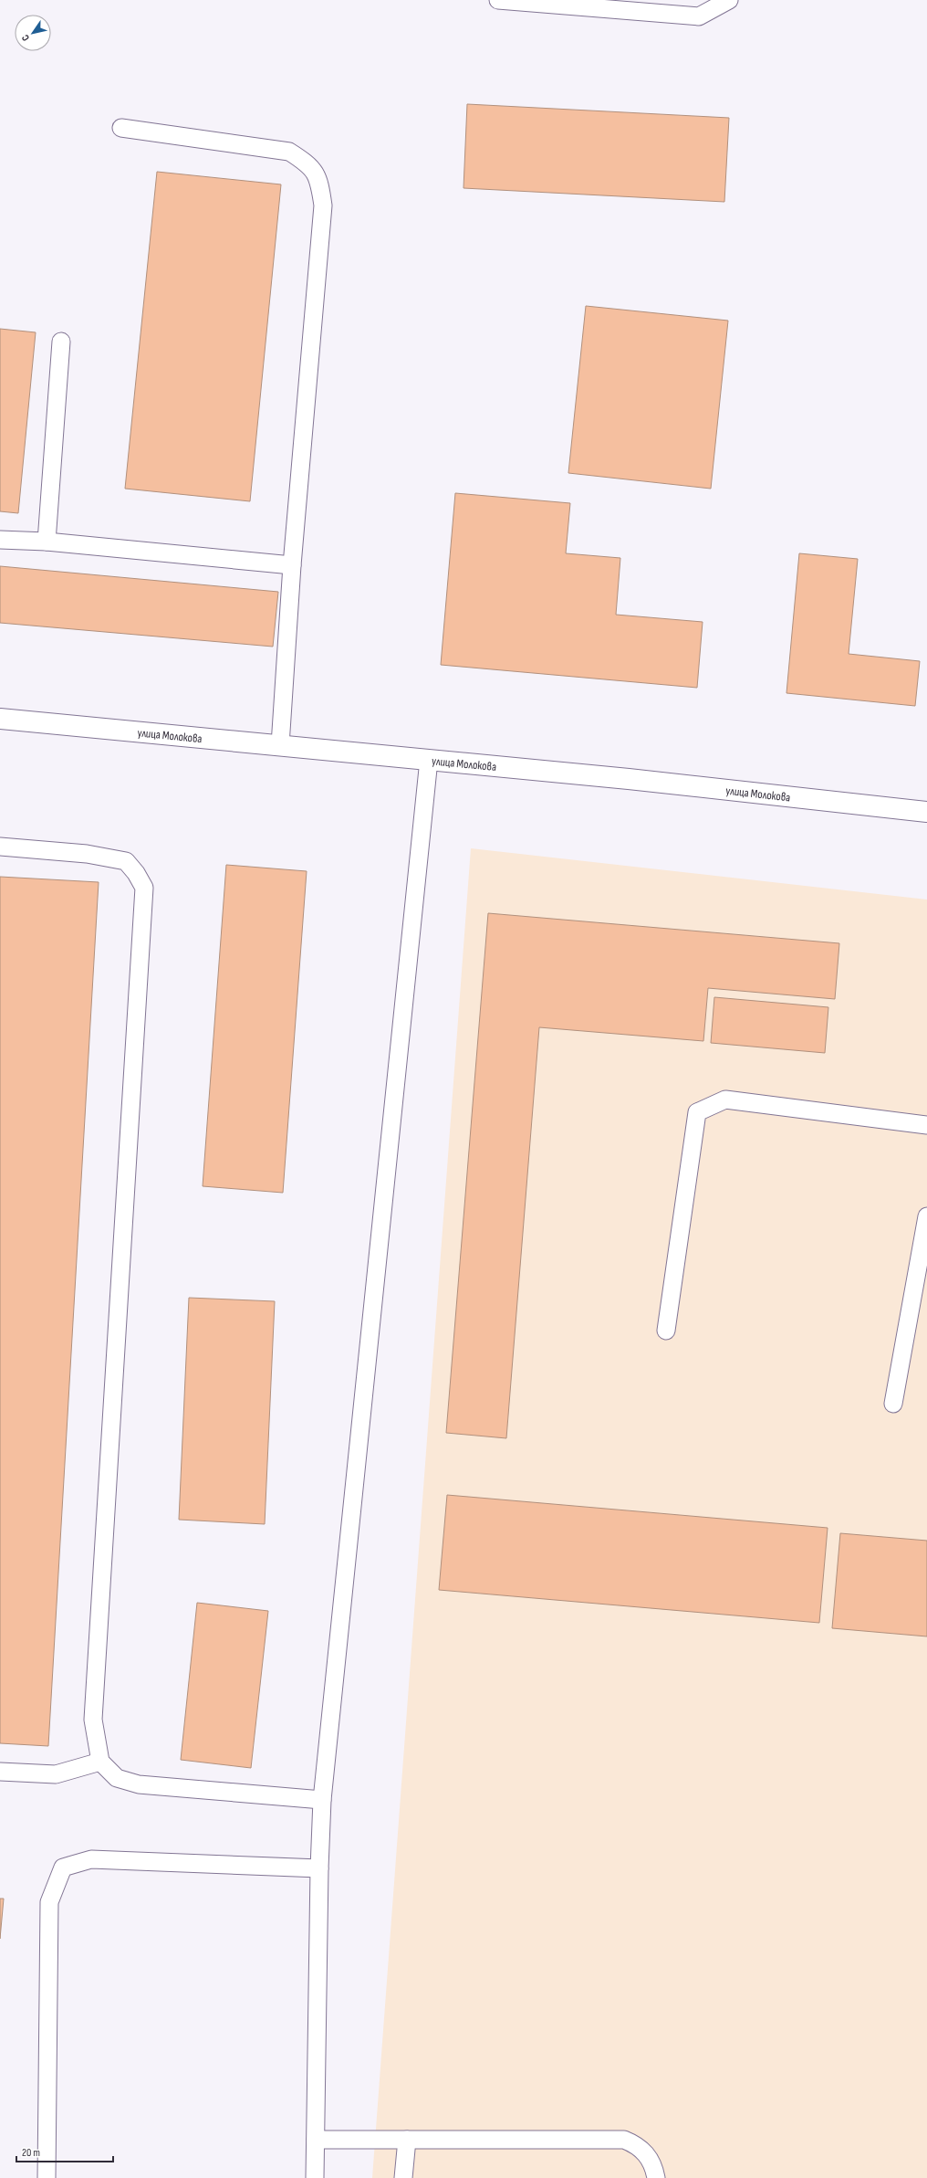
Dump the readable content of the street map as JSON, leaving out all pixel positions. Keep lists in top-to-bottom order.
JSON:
{
  "streets": {
    "street": ["улица Молокова"]
  },
  "scale_bar": "20 m",
  "north": "bottom left"
}
